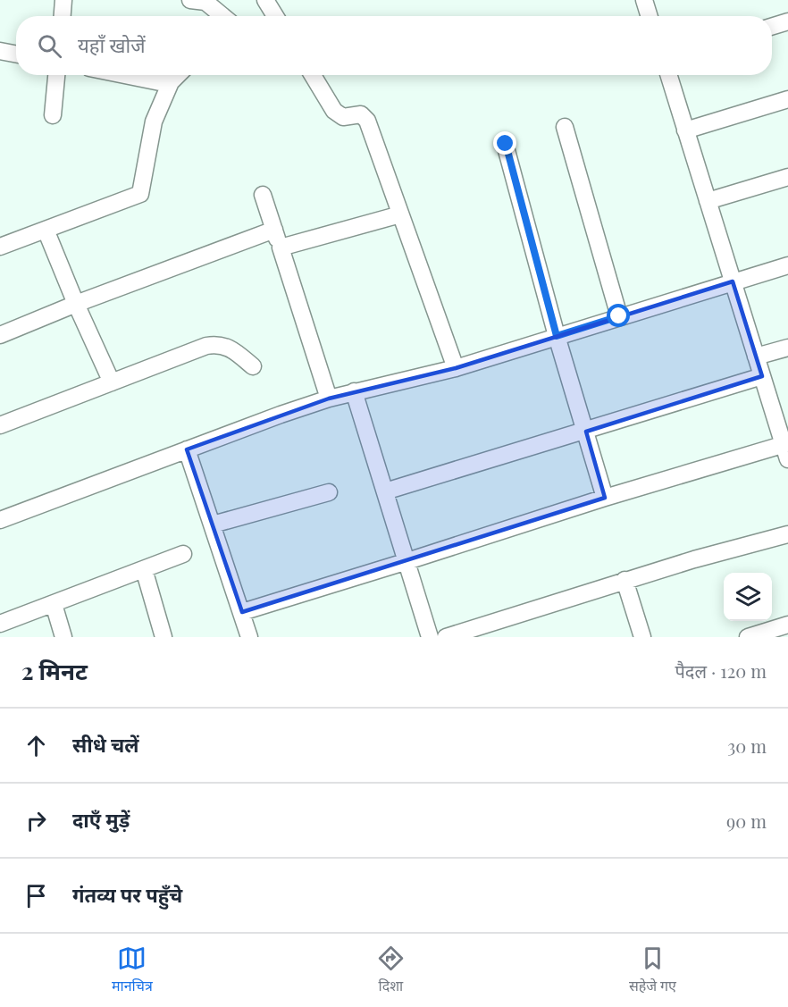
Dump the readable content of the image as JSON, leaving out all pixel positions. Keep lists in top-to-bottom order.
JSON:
{
  "page": {
    "search": "यहाँ खोजें",
    "heading": ["2 मिनट", "पैदल · 120 m"],
    "list": [
      ["सीधे चलें", "30 m"],
      ["दाएँ मुड़ें", "90 m"],
      "गंतव्य पर पहुँचे"
    ],
    "nav": ["मानचित्र", "दिशा", "सहेजे गए"]
  }
}
